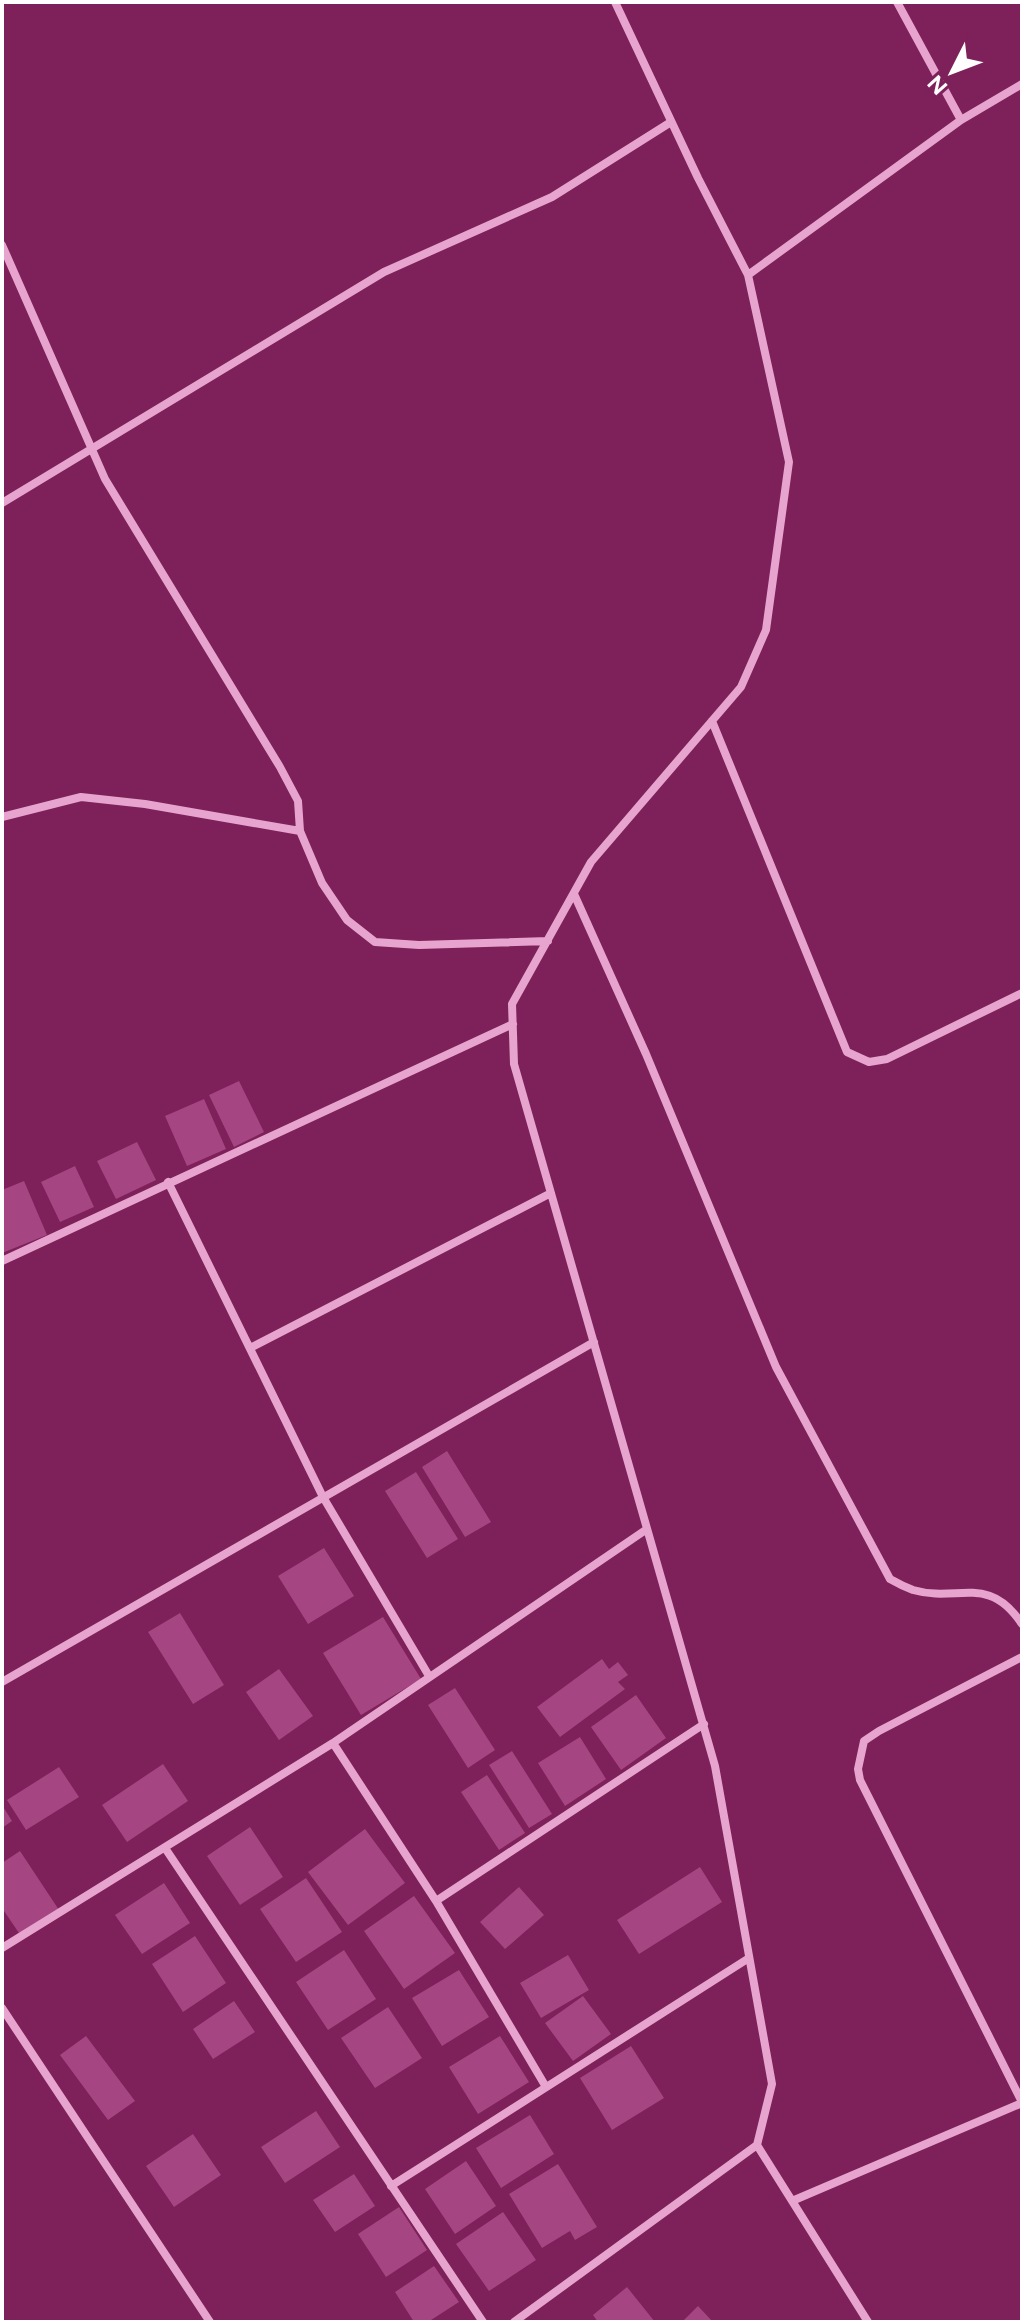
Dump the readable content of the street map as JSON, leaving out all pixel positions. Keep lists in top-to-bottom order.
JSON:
{
  "north": "bottom left"
}
